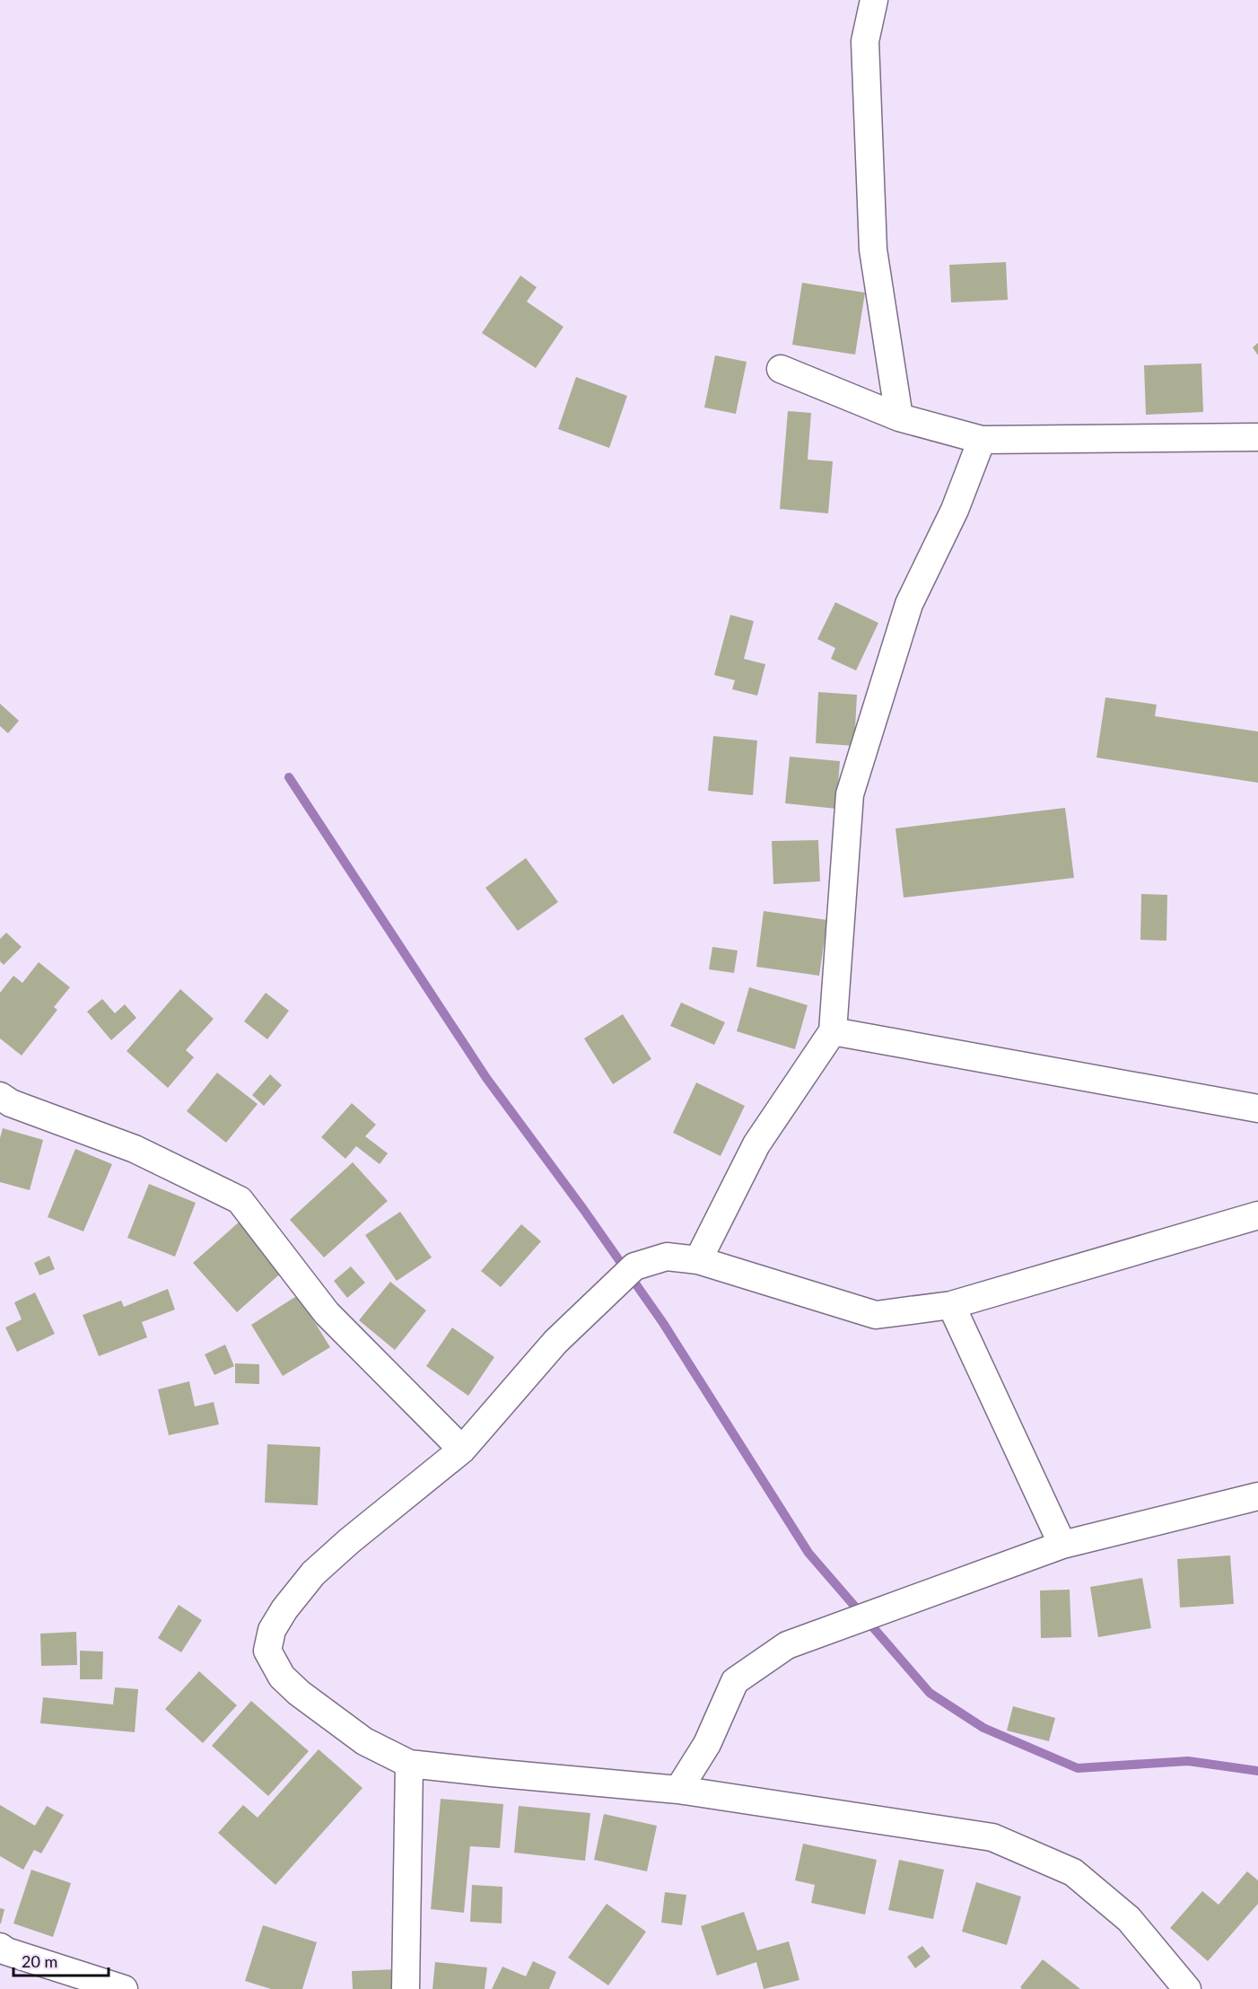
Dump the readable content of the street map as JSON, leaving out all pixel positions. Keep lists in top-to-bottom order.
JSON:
{
  "scale_bar": "20 m"
}
